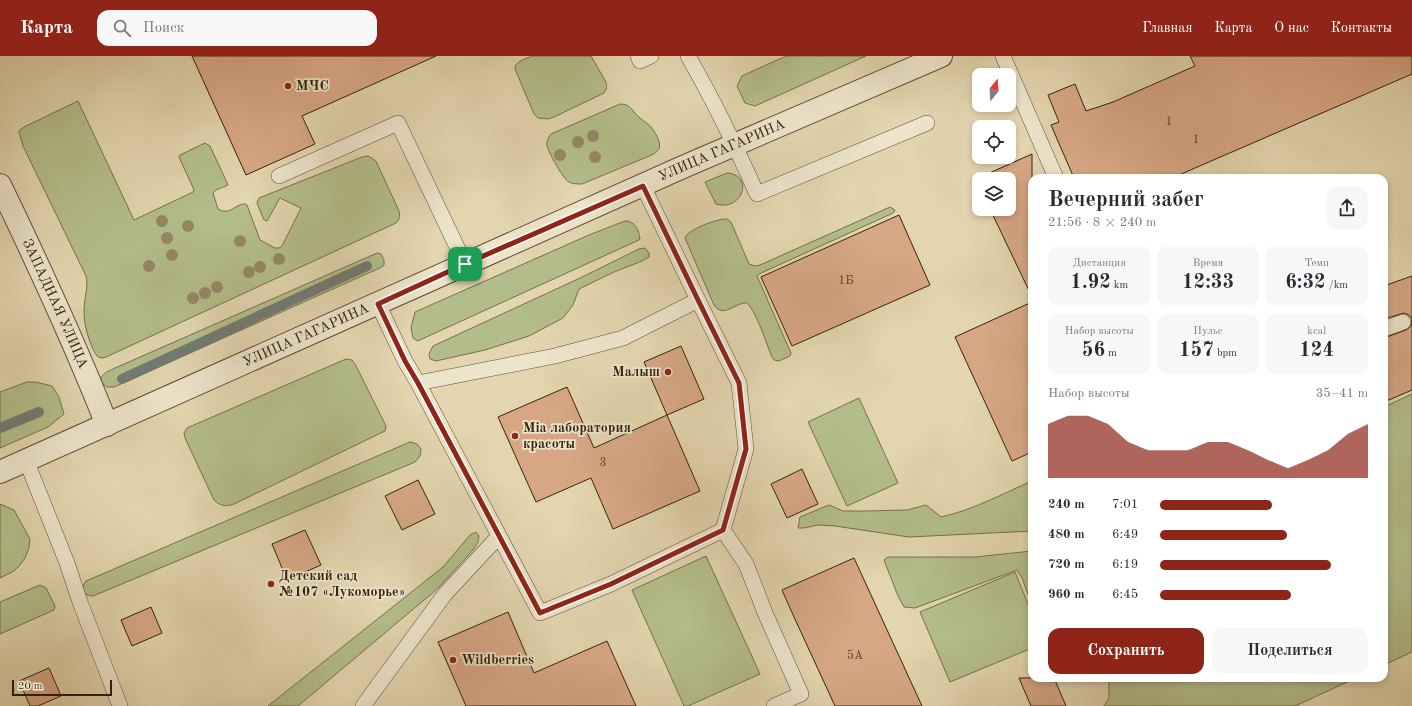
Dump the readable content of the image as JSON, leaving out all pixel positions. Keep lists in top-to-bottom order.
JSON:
{
  "streets": {
    "street": ["УЛИЦА ГАГАРИНА", "ЗАПАДНАЯ УЛИЦА"]
  },
  "crossings": [
    ["УЛИЦА ГАГАРИНА", "ЗАПАДНАЯ УЛИЦА"]
  ],
  "places": [
    "МЧС",
    "Малыш",
    "Mia лаборатория красоты",
    "Детский сад №107 «Лукоморье»",
    "Wildberries"
  ],
  "house_numbers": [
    "1",
    "1",
    "1Б",
    "3",
    "5А"
  ],
  "scale_bar": "20 m",
  "north": "top",
  "page": {
    "header": "Карта",
    "search": "Поиск",
    "nav": [
      "Главная",
      "Карта",
      "О нас",
      "Контакты"
    ],
    "heading": ["Вечерний забег", "21:56 · 8 × 240 m"],
    "stats": [
      ["Дистанция", "1.92 km"],
      ["Время", "12:33"],
      ["Темп", "6:32 /km"],
      ["Набор высоты", "56 m"],
      ["Пульс", "157 bpm"],
      ["kcal", "124"]
    ],
    "chart": ["Набор высоты", "35–41 m"],
    "list": [
      {
        "name": "240 m",
        "note": "7:01"
      },
      {
        "name": "480 m",
        "note": "6:49"
      },
      {
        "name": "720 m",
        "note": "6:19"
      },
      {
        "name": "960 m",
        "note": "6:45"
      }
    ],
    "buttons": ["Сохранить", "Поделиться"],
    "scale": "20 m"
  }
}
